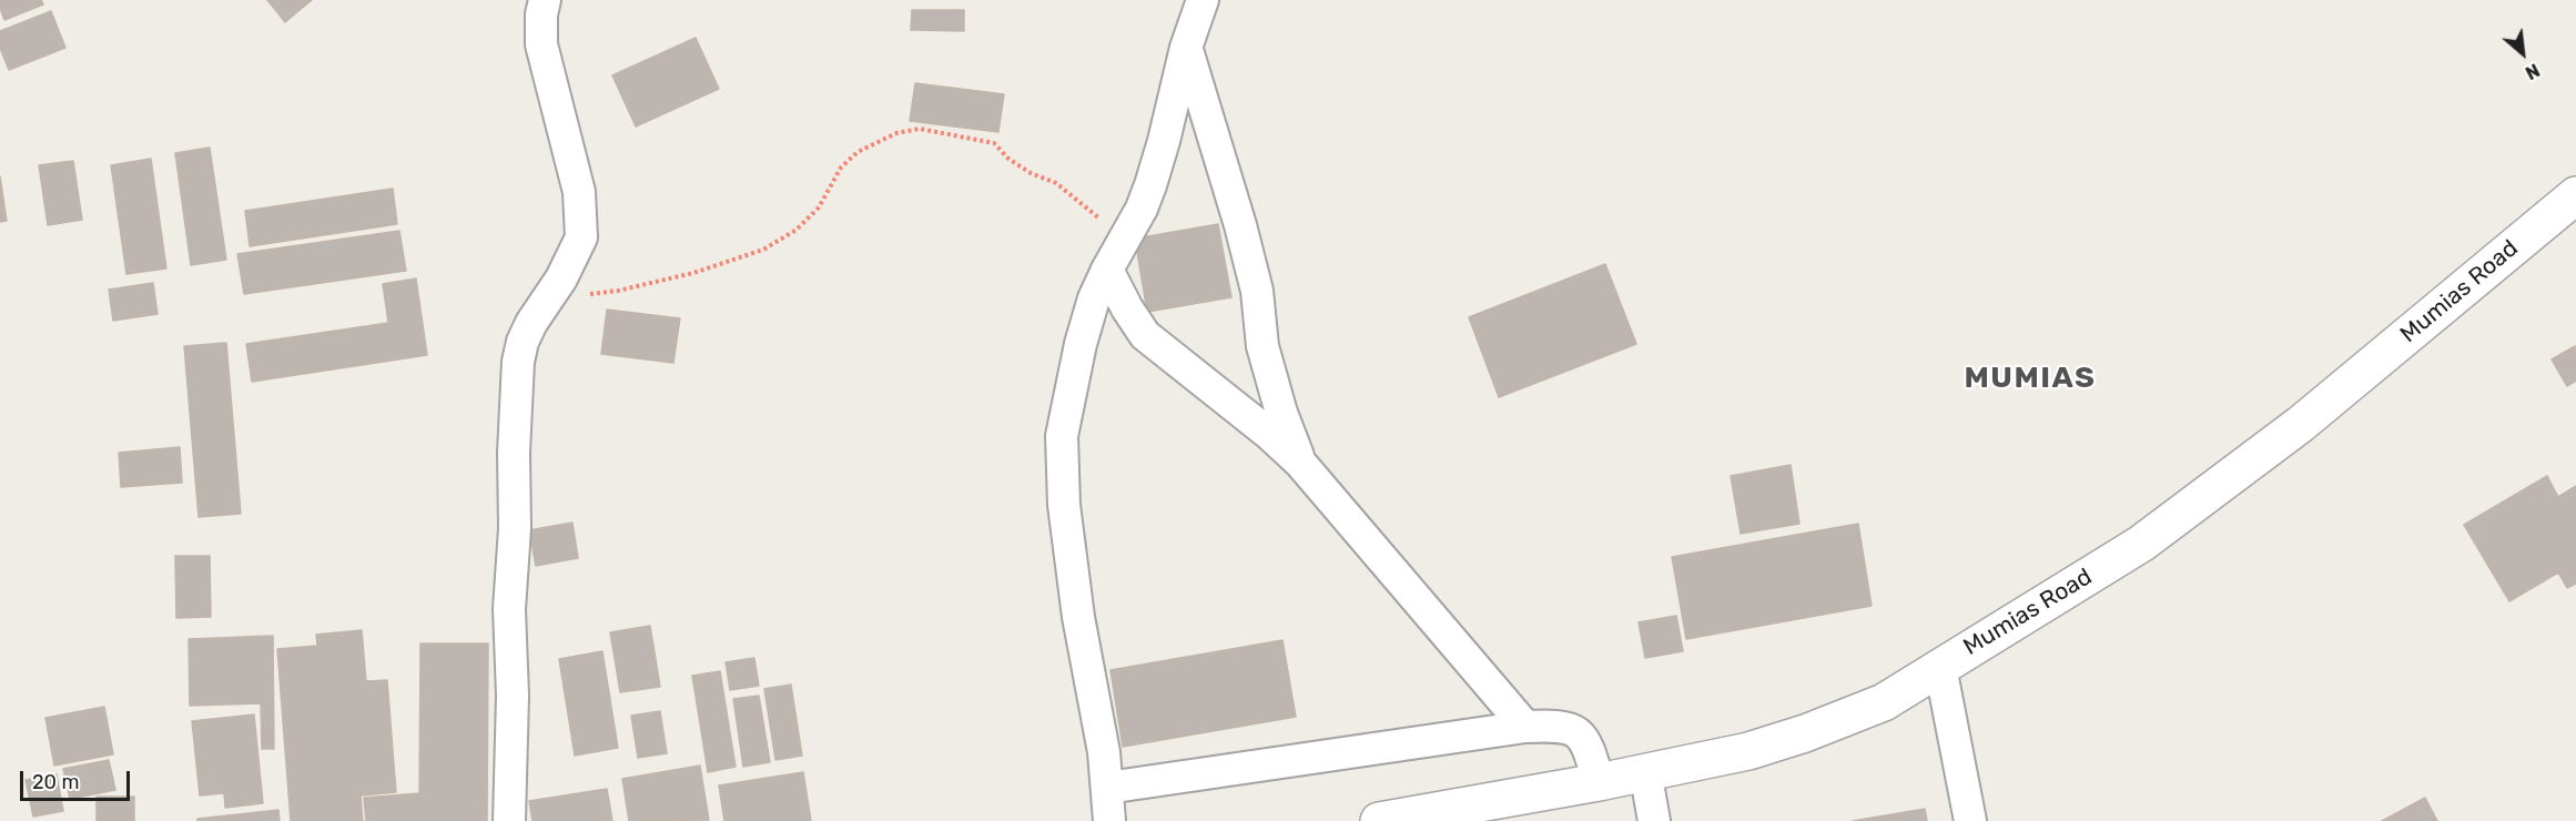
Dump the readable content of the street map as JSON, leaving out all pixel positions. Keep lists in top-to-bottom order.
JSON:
{
  "streets": {
    "street": ["Mumias Road"]
  },
  "districts": ["MUMIAS"],
  "scale_bar": "20 m",
  "north": "bottom right"
}
